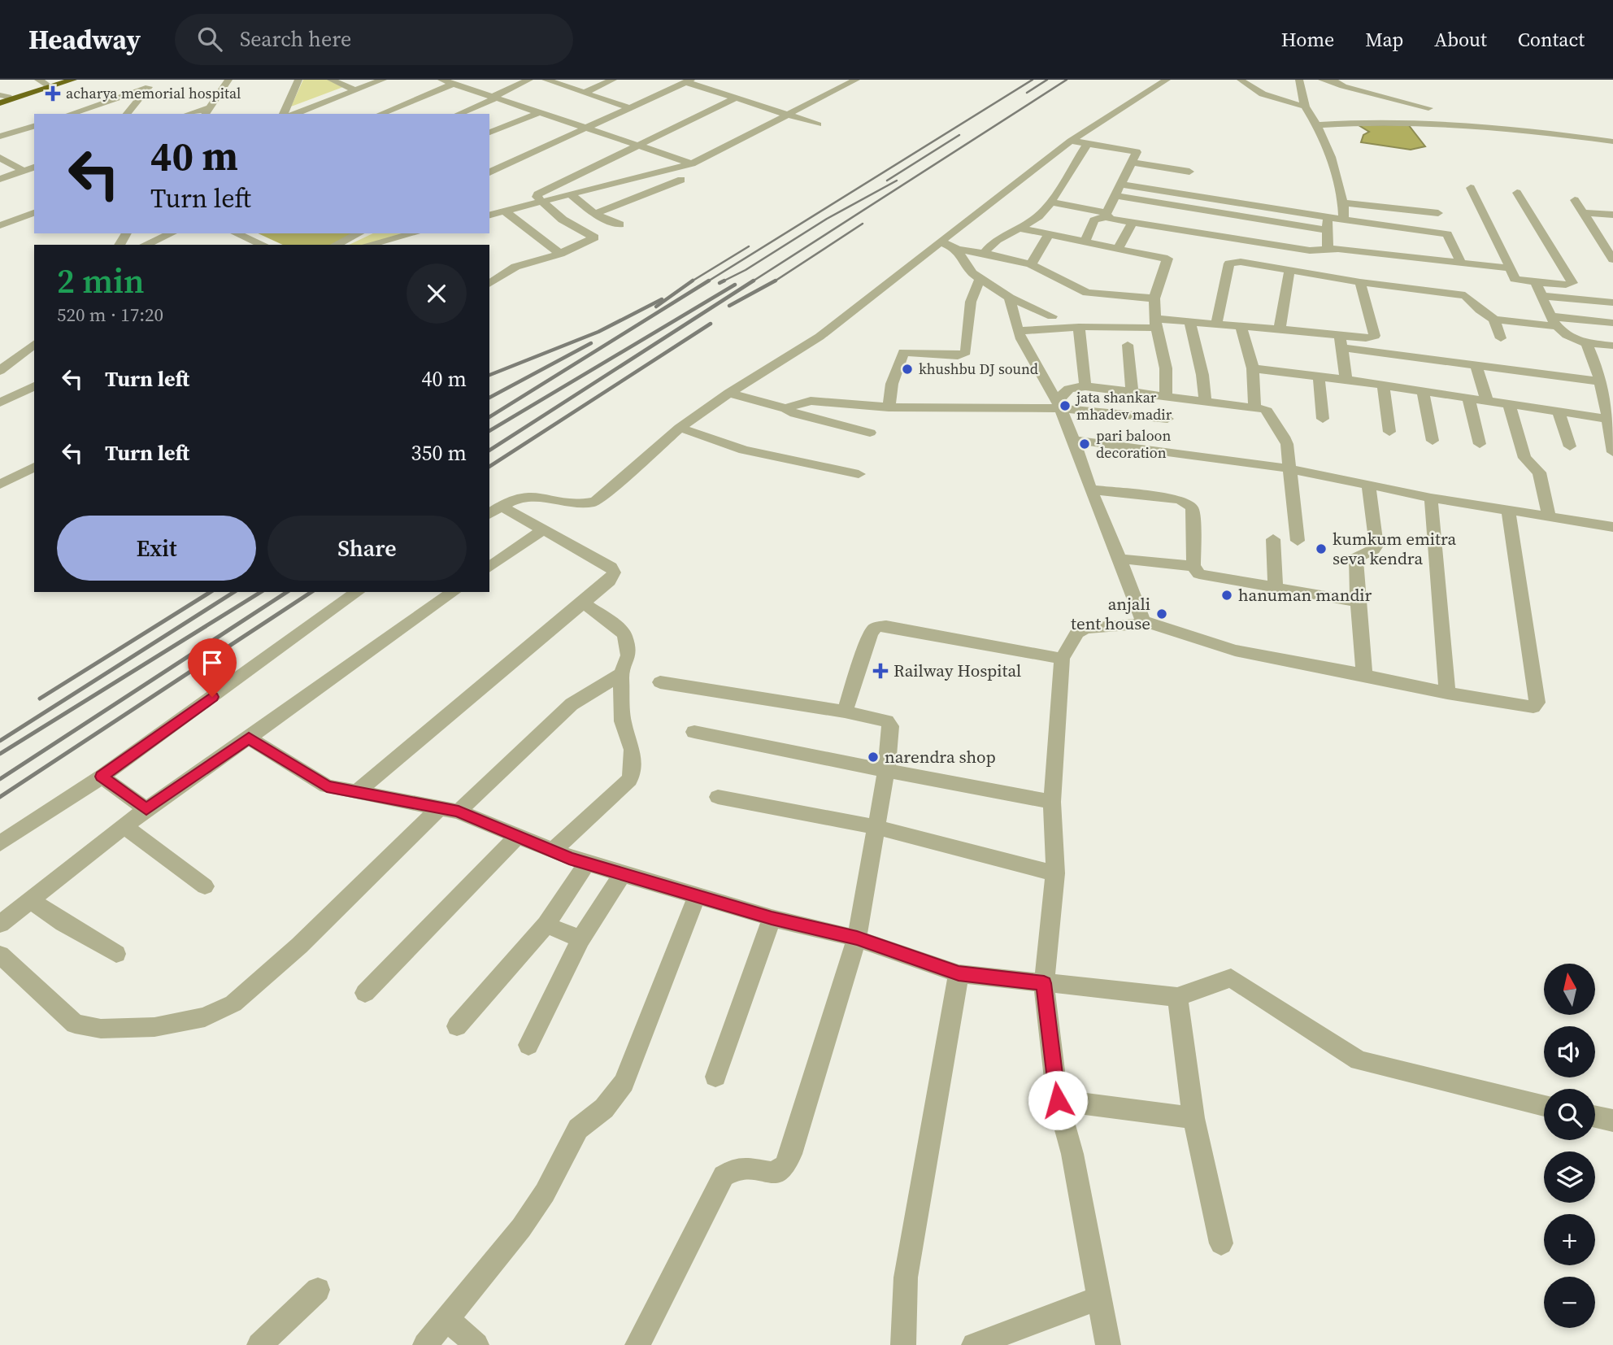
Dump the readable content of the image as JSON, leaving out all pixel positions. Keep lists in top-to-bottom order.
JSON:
{
  "places": {
    "health": ["acharya memorial hospital", "Railway Hospital"],
    "other": [
      "khushbu DJ sound",
      "jata shankar mhadev madir",
      "pari baloon decoration",
      "kumkum emitra seva kendra",
      "hanuman mandir",
      "anjali tent house",
      "narendra shop"
    ]
  },
  "north": "top",
  "page": {
    "header": "Headway",
    "search": "Search here",
    "nav": [
      "Home",
      "Map",
      "About",
      "Contact"
    ],
    "turn": ["40 m", "Turn left"],
    "heading": ["2 min", "520 m · 17:20"],
    "list": [
      {
        "name": "Turn left",
        "value": "40 m"
      },
      {
        "name": "Turn left",
        "value": "350 m"
      }
    ],
    "buttons": ["Exit", "Share"],
    "map_buttons": ["+", "−"]
  }
}
